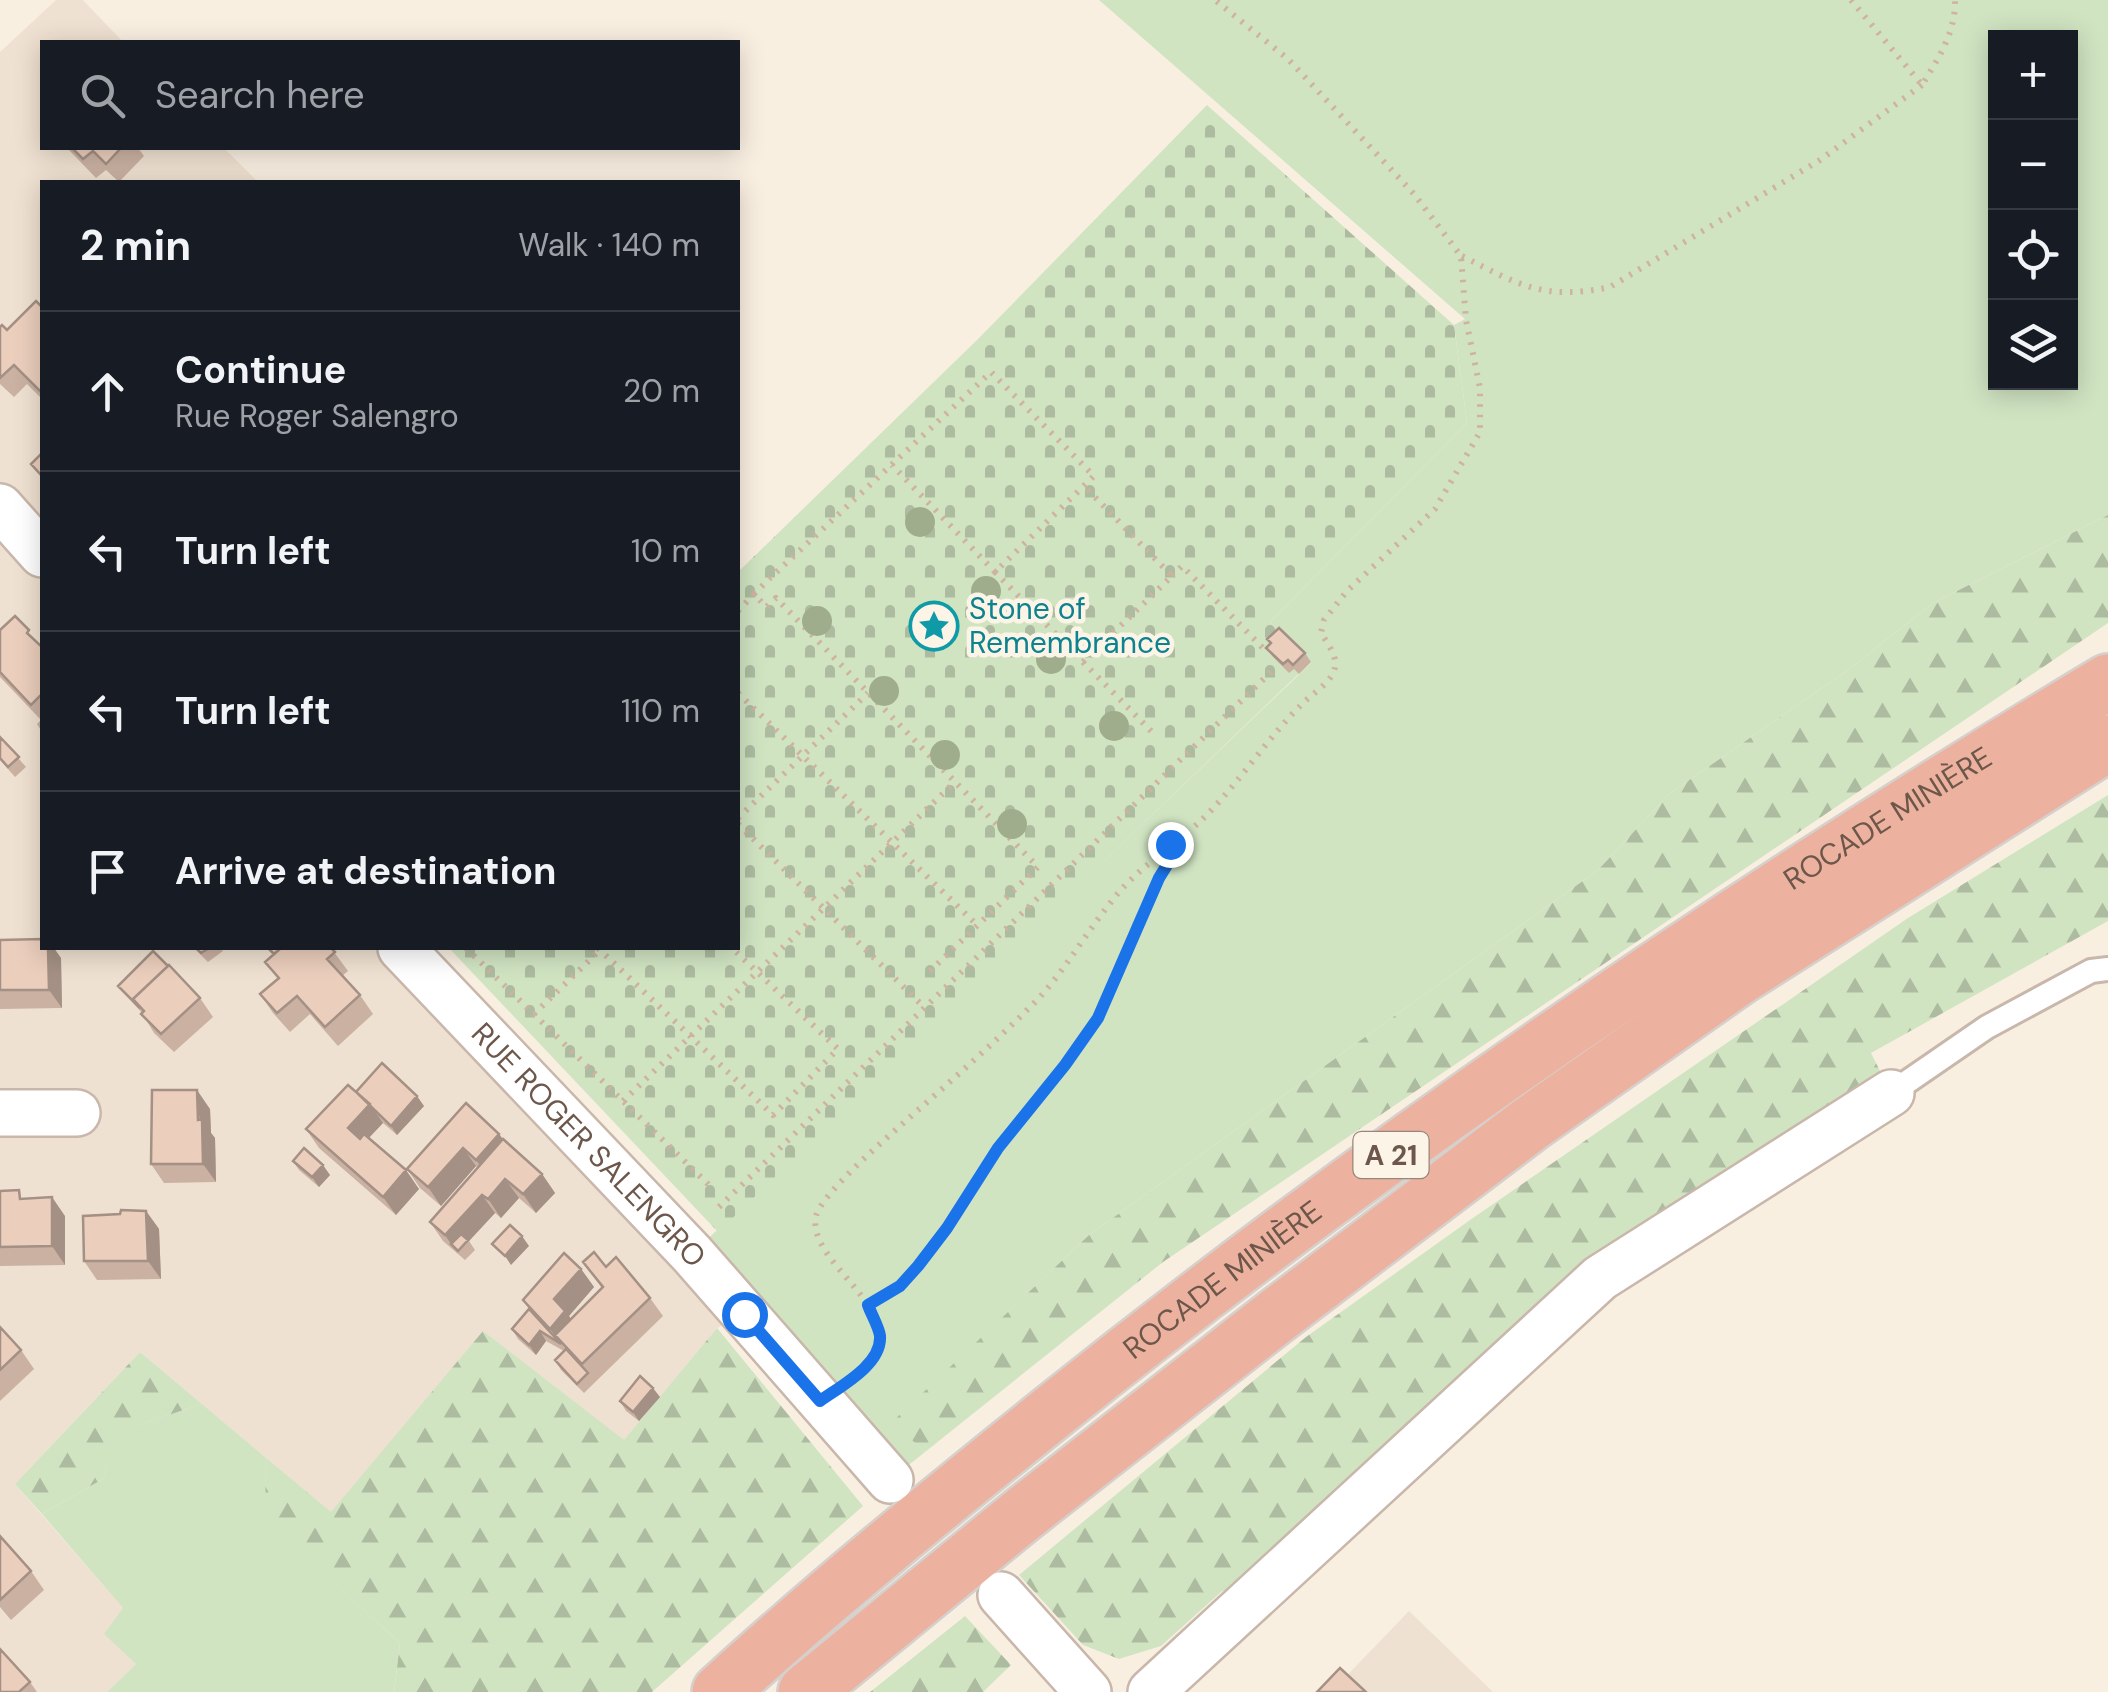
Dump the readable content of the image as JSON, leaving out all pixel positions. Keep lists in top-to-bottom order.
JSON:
{
  "streets": {
    "highway": ["ROCADE MINIÈRE", "A 21"],
    "street": ["RUE ROGER SALENGRO"]
  },
  "places": {
    "place": ["Stone of Remembrance"]
  },
  "page": {
    "map_buttons": ["+", "−"],
    "search": "Search here",
    "heading": ["2 min", "Walk · 140 m"],
    "list": [
      ["Continue", "Rue Roger Salengro", "20 m"],
      ["Turn left", "10 m"],
      ["Turn left", "110 m"],
      "Arrive at destination"
    ]
  }
}
